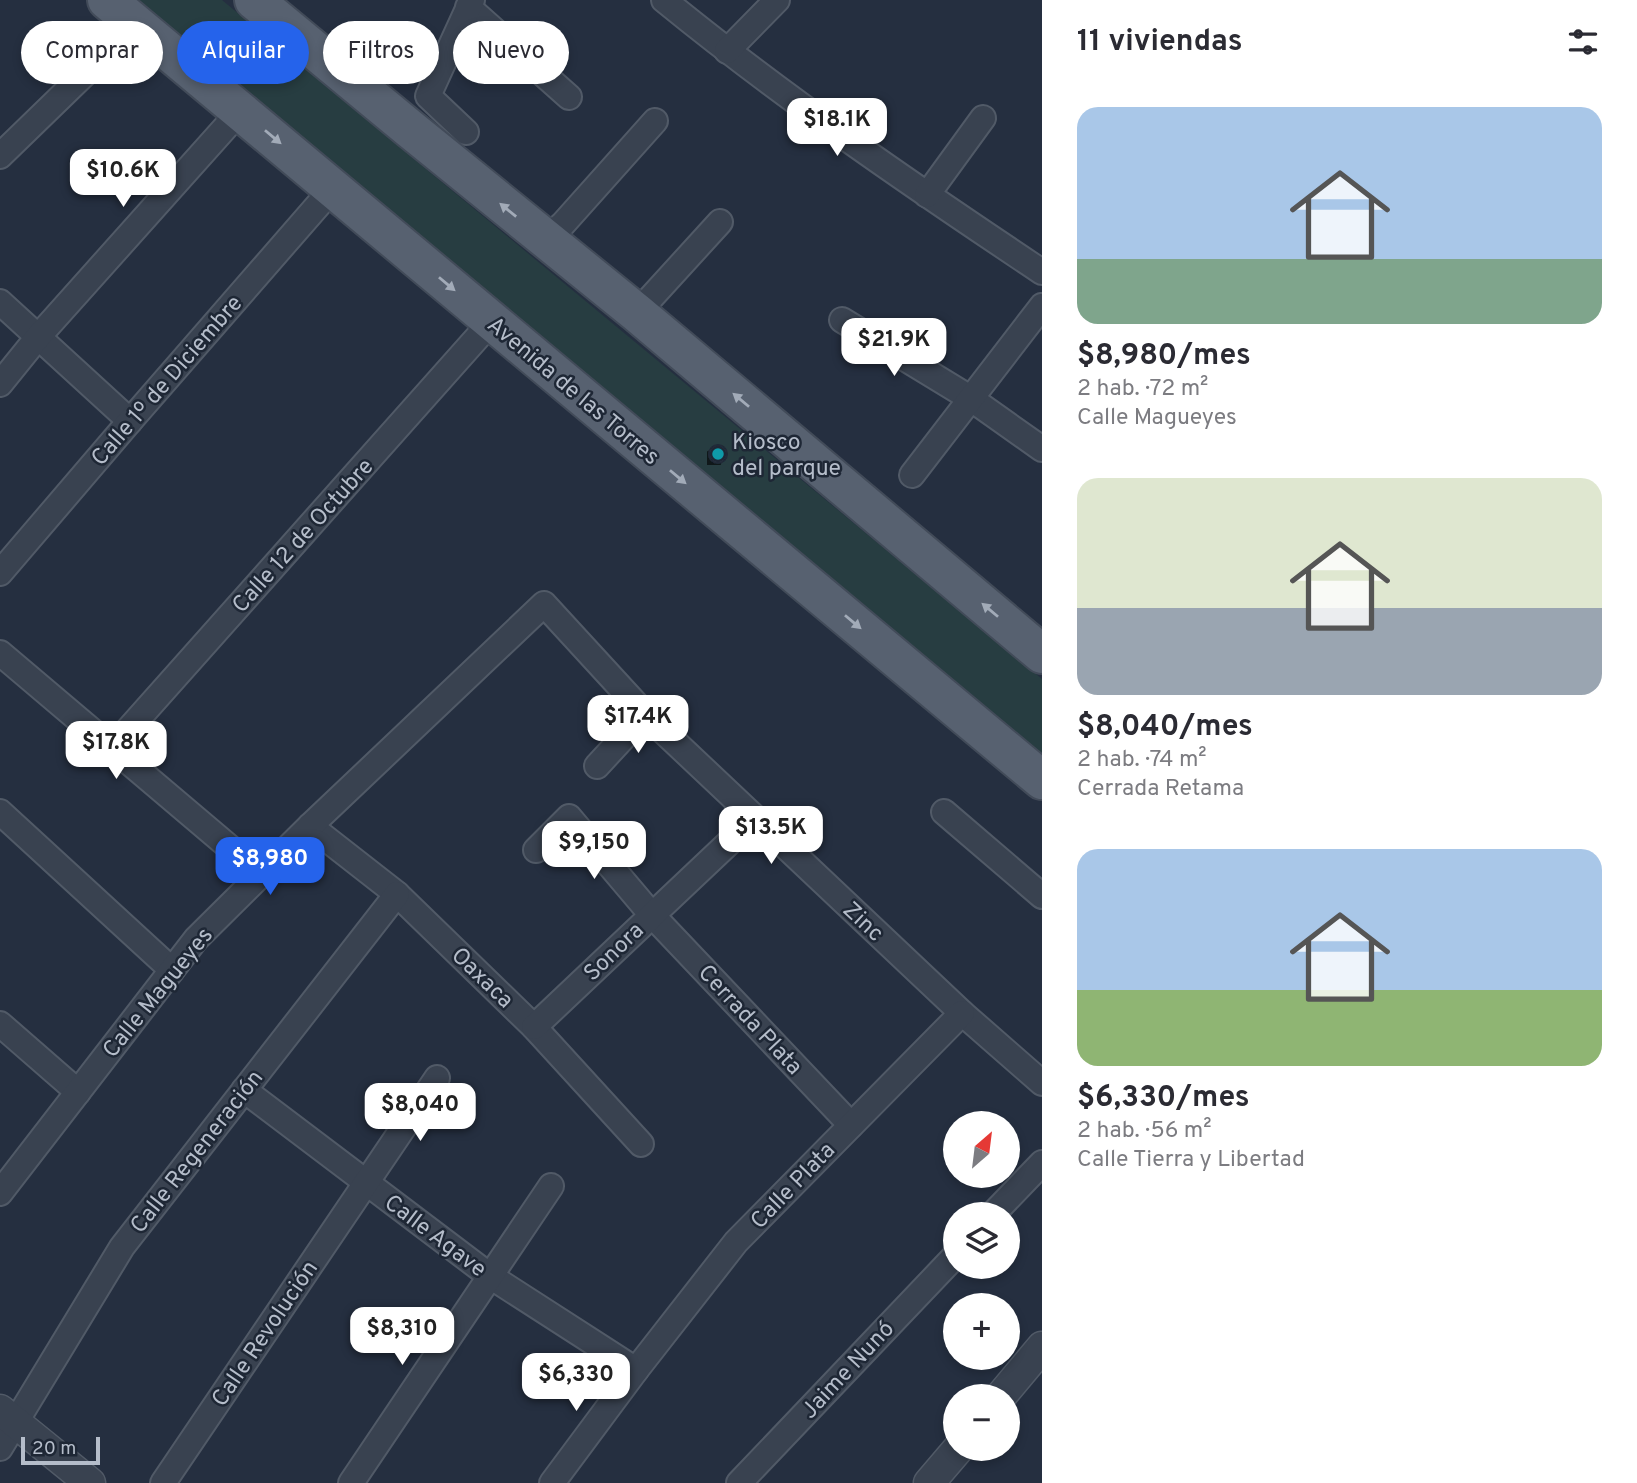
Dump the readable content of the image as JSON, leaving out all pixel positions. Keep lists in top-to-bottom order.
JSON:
{
  "streets": {
    "main road": ["Avenida de las Torres"],
    "street": [
      "Calle 1º de Diciembre",
      "Calle 12 de Octubre",
      "Zinc",
      "Sonora",
      "Oaxaca",
      "Calle Magueyes",
      "Cerrada Plata",
      "Calle Regeneración",
      "Calle Plata",
      "Calle Agave",
      "Calle Revolución",
      "Jaime Nunó"
    ]
  },
  "crossings": [
    ["Calle 1º de Diciembre", "Avenida de las Torres"],
    ["Avenida de las Torres", "Calle 12 de Octubre"],
    ["Zinc", "Sonora"],
    ["Zinc", "Calle Magueyes"],
    ["Zinc", "Calle Plata"],
    ["Sonora", "Oaxaca"],
    ["Sonora", "Cerrada Plata"],
    ["Oaxaca", "Calle Magueyes"],
    ["Oaxaca", "Calle Regeneración"],
    ["Cerrada Plata", "Calle Plata"],
    ["Calle Regeneración", "Calle Agave"],
    ["Calle Plata", "Calle Agave"],
    ["Calle Agave", "Calle Revolución"]
  ],
  "places": ["Kiosco del parque"],
  "scale_bar": "20 m",
  "north": "top right",
  "page": {
    "heading": "11 viviendas",
    "chip": [
      "Comprar",
      "Alquilar",
      "Filtros",
      "Nuevo"
    ],
    "list": [
      {
        "name": "$8,980/mes",
        "note": "2 hab. · 72 m² · Calle Magueyes"
      },
      {
        "name": "$8,040/mes",
        "note": "2 hab. · 74 m² · Cerrada Retama"
      },
      {
        "name": "$6,330/mes",
        "note": "2 hab. · 56 m² · Calle Tierra y Libertad"
      }
    ],
    "price": [
      "$18.1K",
      "$10.6K",
      "$21.9K",
      "$17.4K",
      "$17.8K",
      "$13.5K",
      "$9,150",
      "$8,980",
      "$8,040",
      "$8,310",
      "$6,330"
    ],
    "map_buttons": ["+", "−"],
    "scale": "20 m"
  }
}
